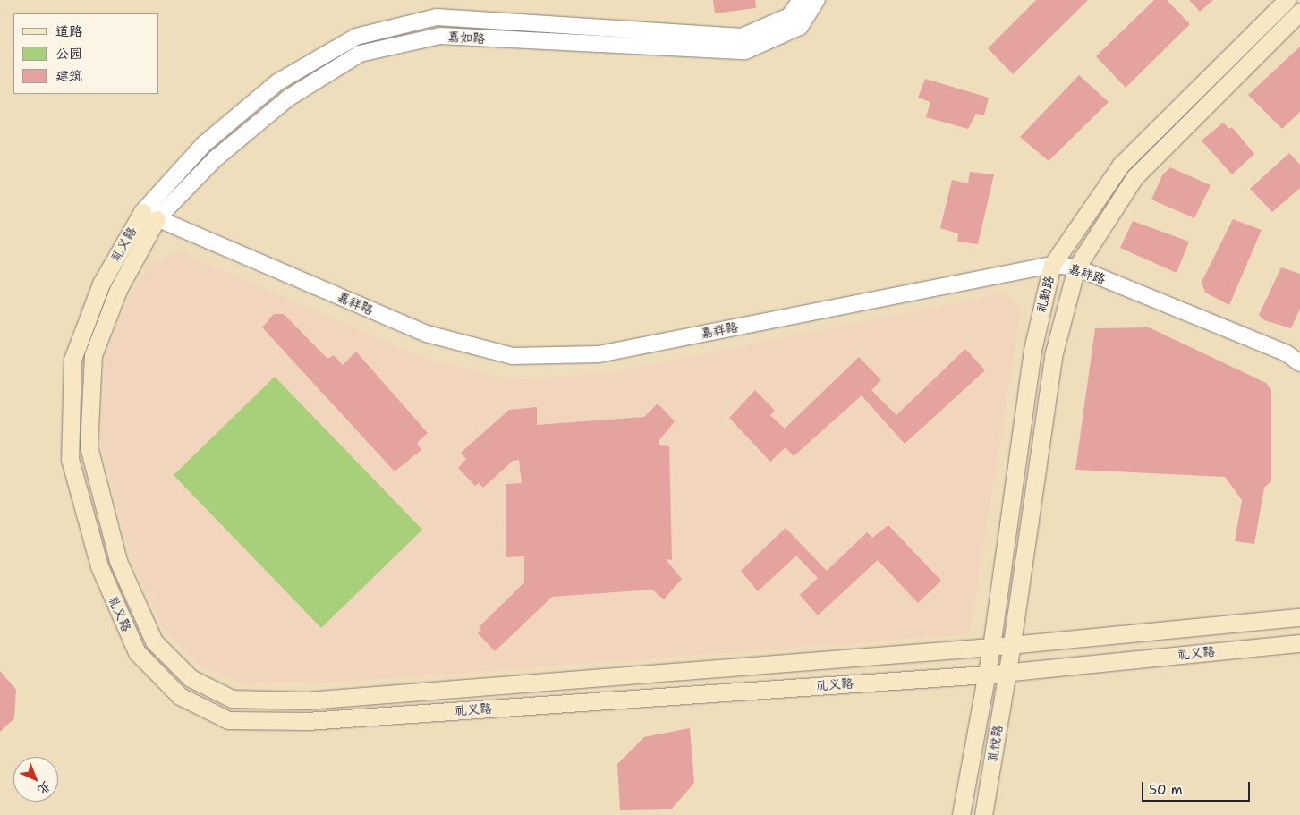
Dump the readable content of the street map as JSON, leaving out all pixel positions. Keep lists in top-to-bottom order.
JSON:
{
  "streets": {
    "main road": ["礼义路", "礼勤路", "礼悦路"],
    "street": ["嘉如路", "嘉祥路"]
  },
  "crossings": [
    ["嘉如路", "礼义路"],
    ["嘉如路", "嘉祥路"],
    ["礼义路", "嘉祥路"],
    ["礼义路", "礼勤路"],
    ["礼义路", "礼悦路"],
    ["嘉祥路", "礼勤路"],
    ["礼勤路", "礼悦路"]
  ],
  "legend": ["道路", "公园", "建筑"],
  "scale_bar": "50 m",
  "north": "bottom right"
}
